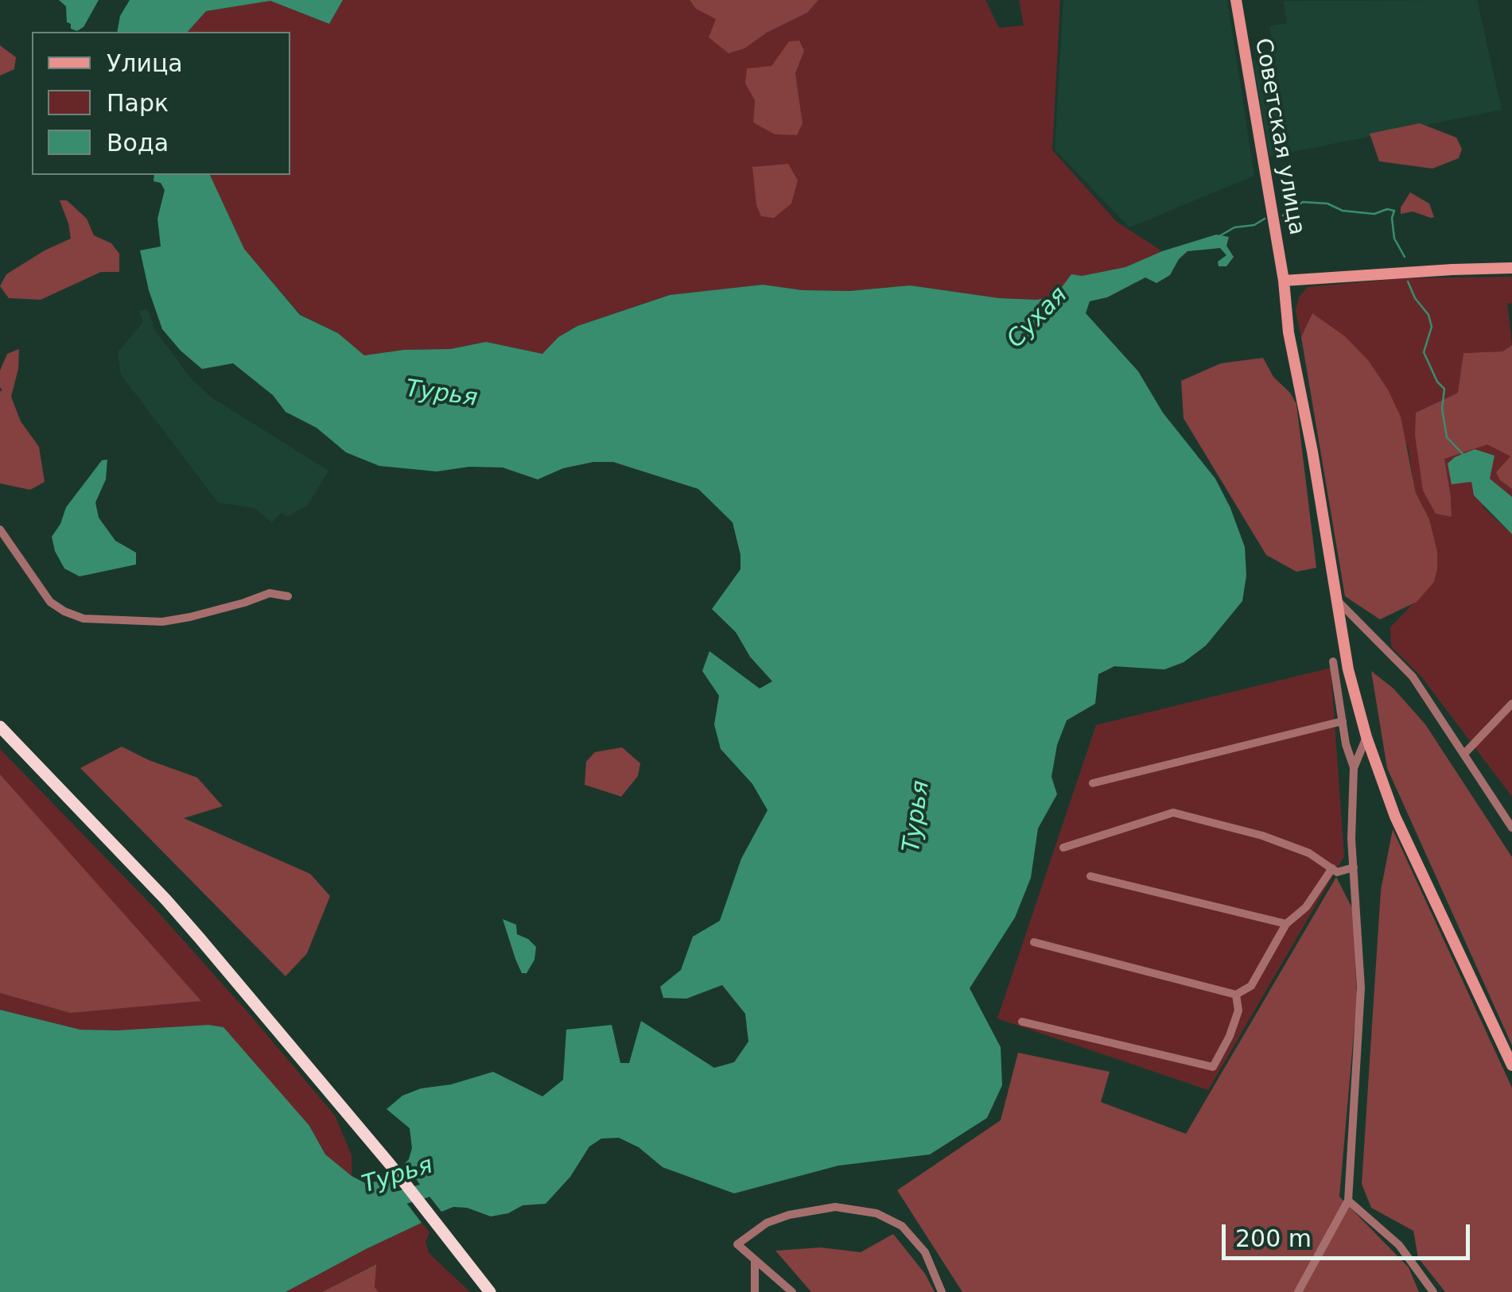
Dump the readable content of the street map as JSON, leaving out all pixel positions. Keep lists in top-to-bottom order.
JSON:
{
  "streets": {
    "main road": ["Советская улица"]
  },
  "water": ["Сухая", "Турья"],
  "legend": ["Улица", "Парк", "Вода"],
  "scale_bar": "200 m"
}
